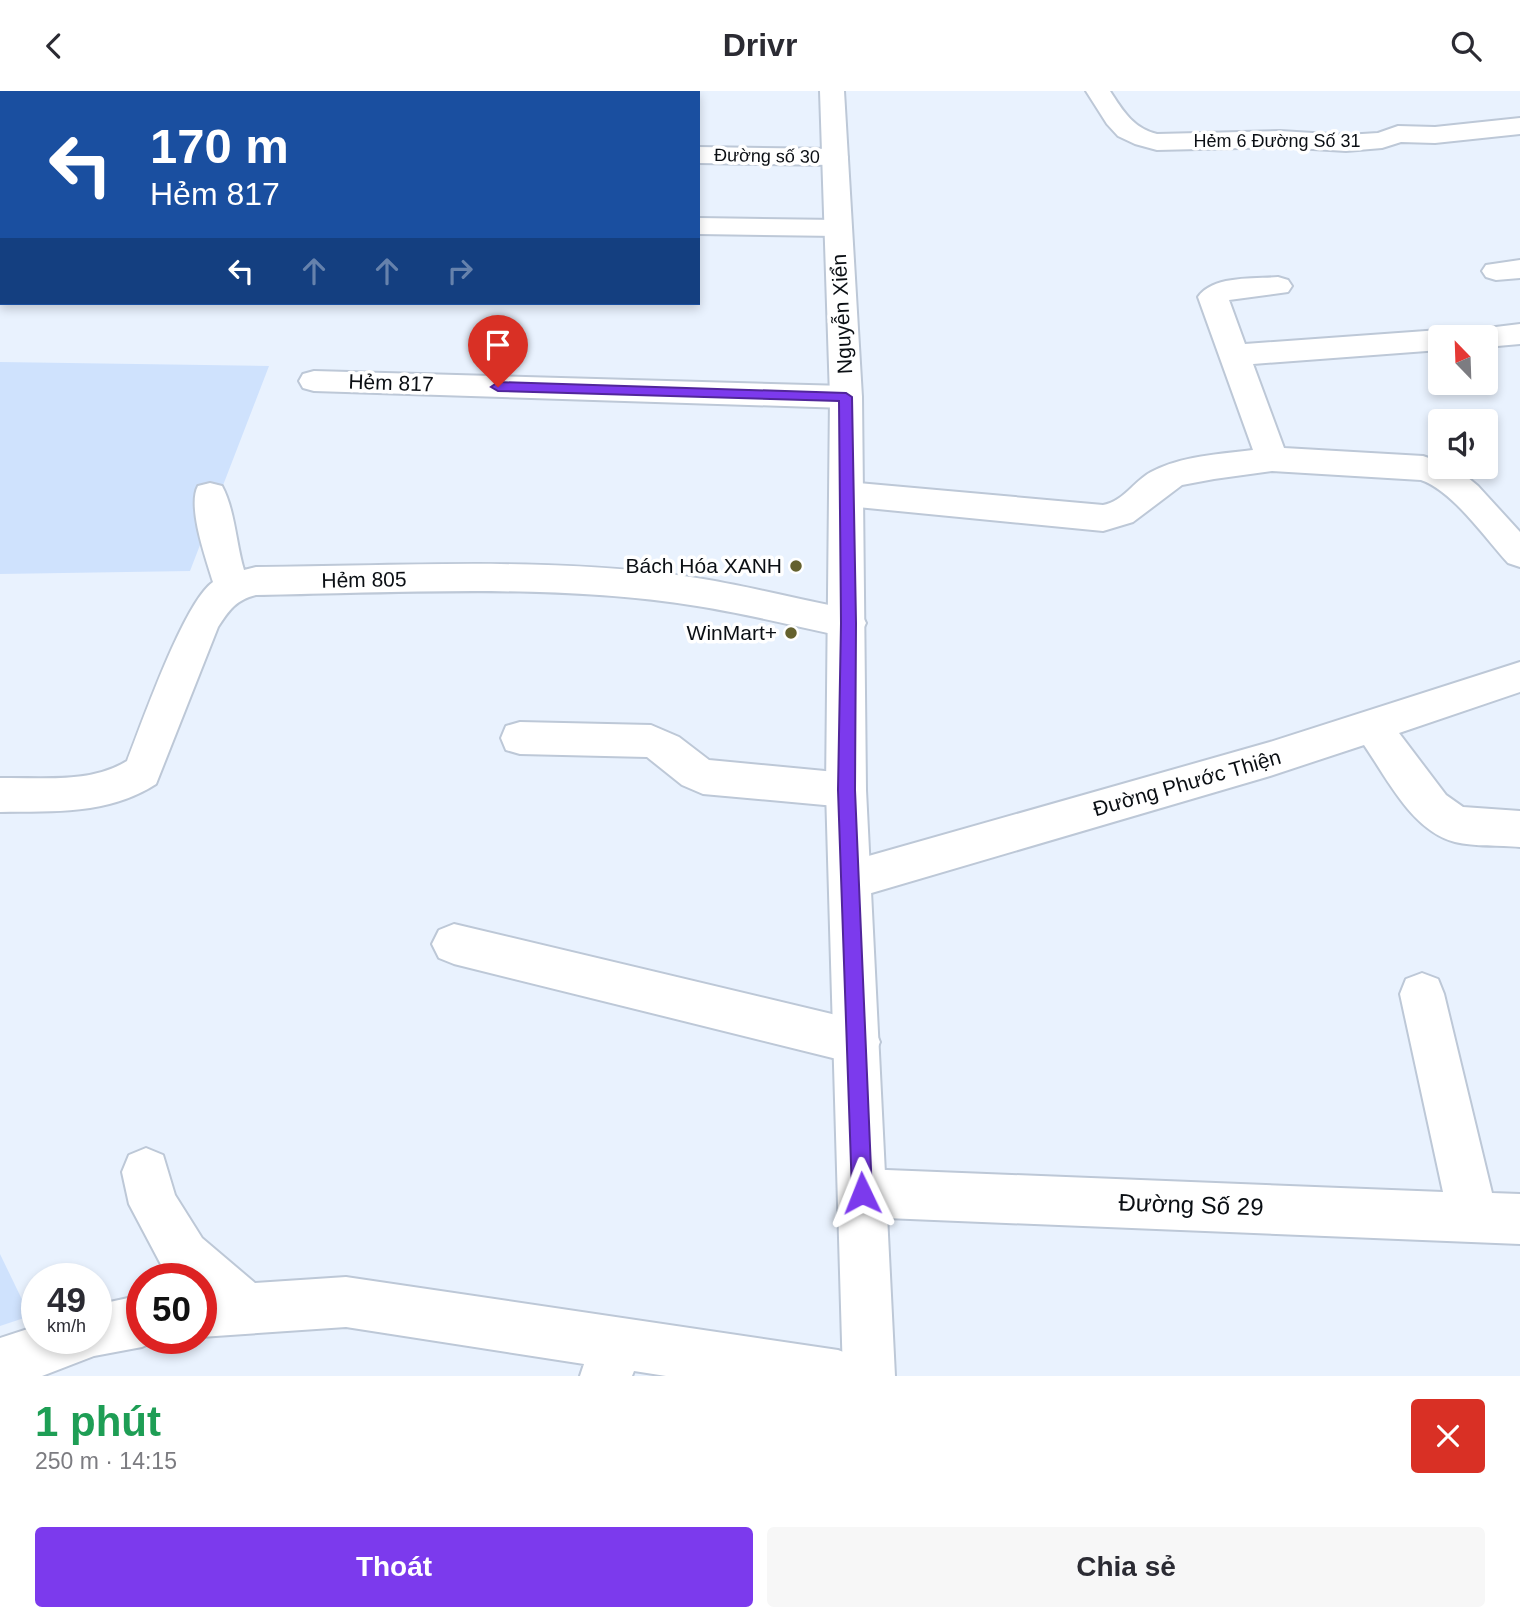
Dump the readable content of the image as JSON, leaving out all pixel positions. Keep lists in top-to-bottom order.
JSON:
{
  "streets": {
    "street": [
      "Hẻm 6 Đường Số 31",
      "Đường số 30",
      "Nguyễn Xiển",
      "Hẻm 817",
      "Hẻm 805",
      "Đường Phước Thiện",
      "Đường Số 29"
    ]
  },
  "crossings": [
    ["Đường số 30", "Nguyễn Xiển"],
    ["Nguyễn Xiển", "Hẻm 817"],
    ["Nguyễn Xiển", "Hẻm 805"],
    ["Nguyễn Xiển", "Đường Phước Thiện"],
    ["Nguyễn Xiển", "Đường Số 29"]
  ],
  "places": ["Bách Hóa XANH", "WinMart+"],
  "north": "top left",
  "page": {
    "header": "Drivr",
    "turn": ["170 m", "Hẻm 817"],
    "speed": "49 km/h",
    "limit": "50",
    "heading": ["1 phút", "250 m · 14:15"],
    "buttons": ["Thoát", "Chia sẻ"]
  }
}
